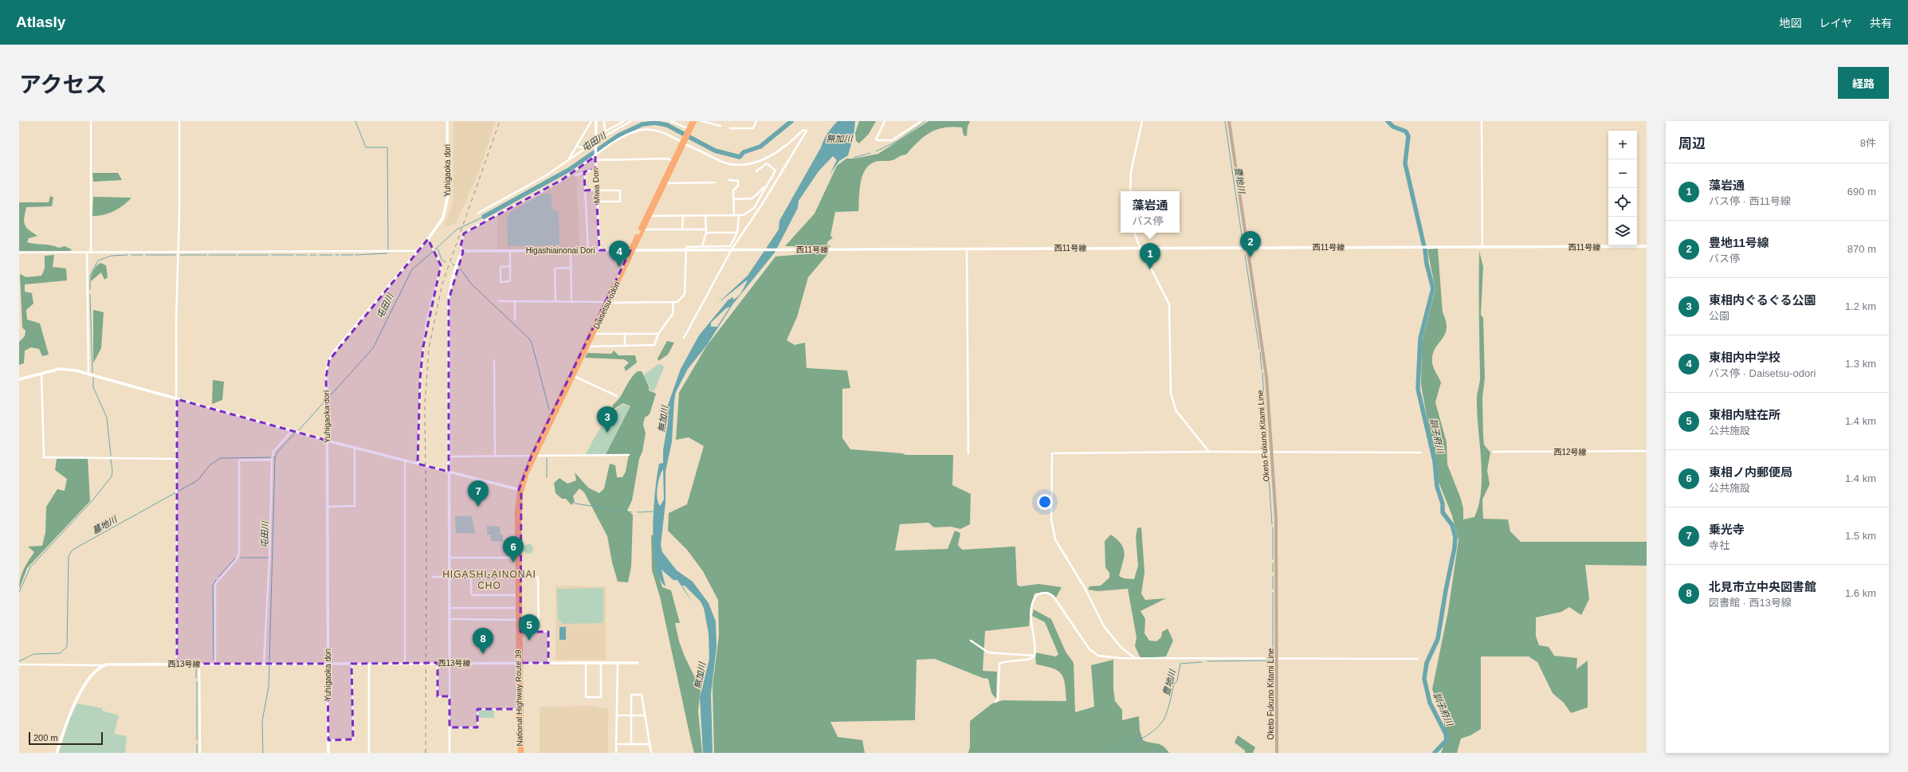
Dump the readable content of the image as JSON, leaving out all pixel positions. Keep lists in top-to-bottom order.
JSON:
{
  "streets": {
    "highway": ["Daisetsu-odori", "National Highway Route 39"],
    "main road": ["Oketo Fukuno Kitami Line"],
    "street": [
      "Yuhigaoka dori",
      "Miwa Dori",
      "西11号線",
      "Higashiainonai Dori",
      "西12号線",
      "西13号線"
    ]
  },
  "crossings": [
    ["Yuhigaoka dori", "西13号線"],
    ["Miwa Dori", "Higashiainonai Dori"],
    ["西11号線", "Higashiainonai Dori"],
    ["西11号線", "Oketo Fukuno Kitami Line"],
    ["Higashiainonai Dori", "Daisetsu-odori"],
    ["Daisetsu-odori", "National Highway Route 39"],
    ["西13号線", "National Highway Route 39"]
  ],
  "districts": ["HIGASHI-AINONAI CHO"],
  "water": [
    "無加川",
    "屯田川",
    "豊地川",
    "訓子府川",
    "墓地川"
  ],
  "scale_bar": "200 m",
  "page": {
    "header": "Atlasly",
    "nav": ["地図", "レイヤ", "共有"],
    "title": "アクセス",
    "buttons": "経路",
    "heading": ["周辺", "8件"],
    "map_buttons": ["+", "−"],
    "list": [
      {
        "mark": "1",
        "name": "藻岩通",
        "note": "バス停 · 西11号線",
        "value": "690 m"
      },
      {
        "mark": "2",
        "name": "豊地11号線",
        "note": "バス停",
        "value": "870 m"
      },
      {
        "mark": "3",
        "name": "東相内ぐるぐる公園",
        "note": "公園",
        "value": "1.2 km"
      },
      {
        "mark": "4",
        "name": "東相内中学校",
        "note": "バス停 · Daisetsu-odori",
        "value": "1.3 km"
      },
      {
        "mark": "5",
        "name": "東相内駐在所",
        "note": "公共施設",
        "value": "1.4 km"
      },
      {
        "mark": "6",
        "name": "東相ノ内郵便局",
        "note": "公共施設",
        "value": "1.4 km"
      },
      {
        "mark": "7",
        "name": "乗光寺",
        "note": "寺社",
        "value": "1.5 km"
      },
      {
        "mark": "8",
        "name": "北見市立中央図書館",
        "note": "図書館 · 西13号線",
        "value": "1.6 km"
      }
    ],
    "popup": ["藻岩通", "バス停"],
    "pins": [
      "2",
      "4",
      "1",
      "3",
      "7",
      "6",
      "5",
      "8"
    ],
    "scale": "200 m"
  }
}
